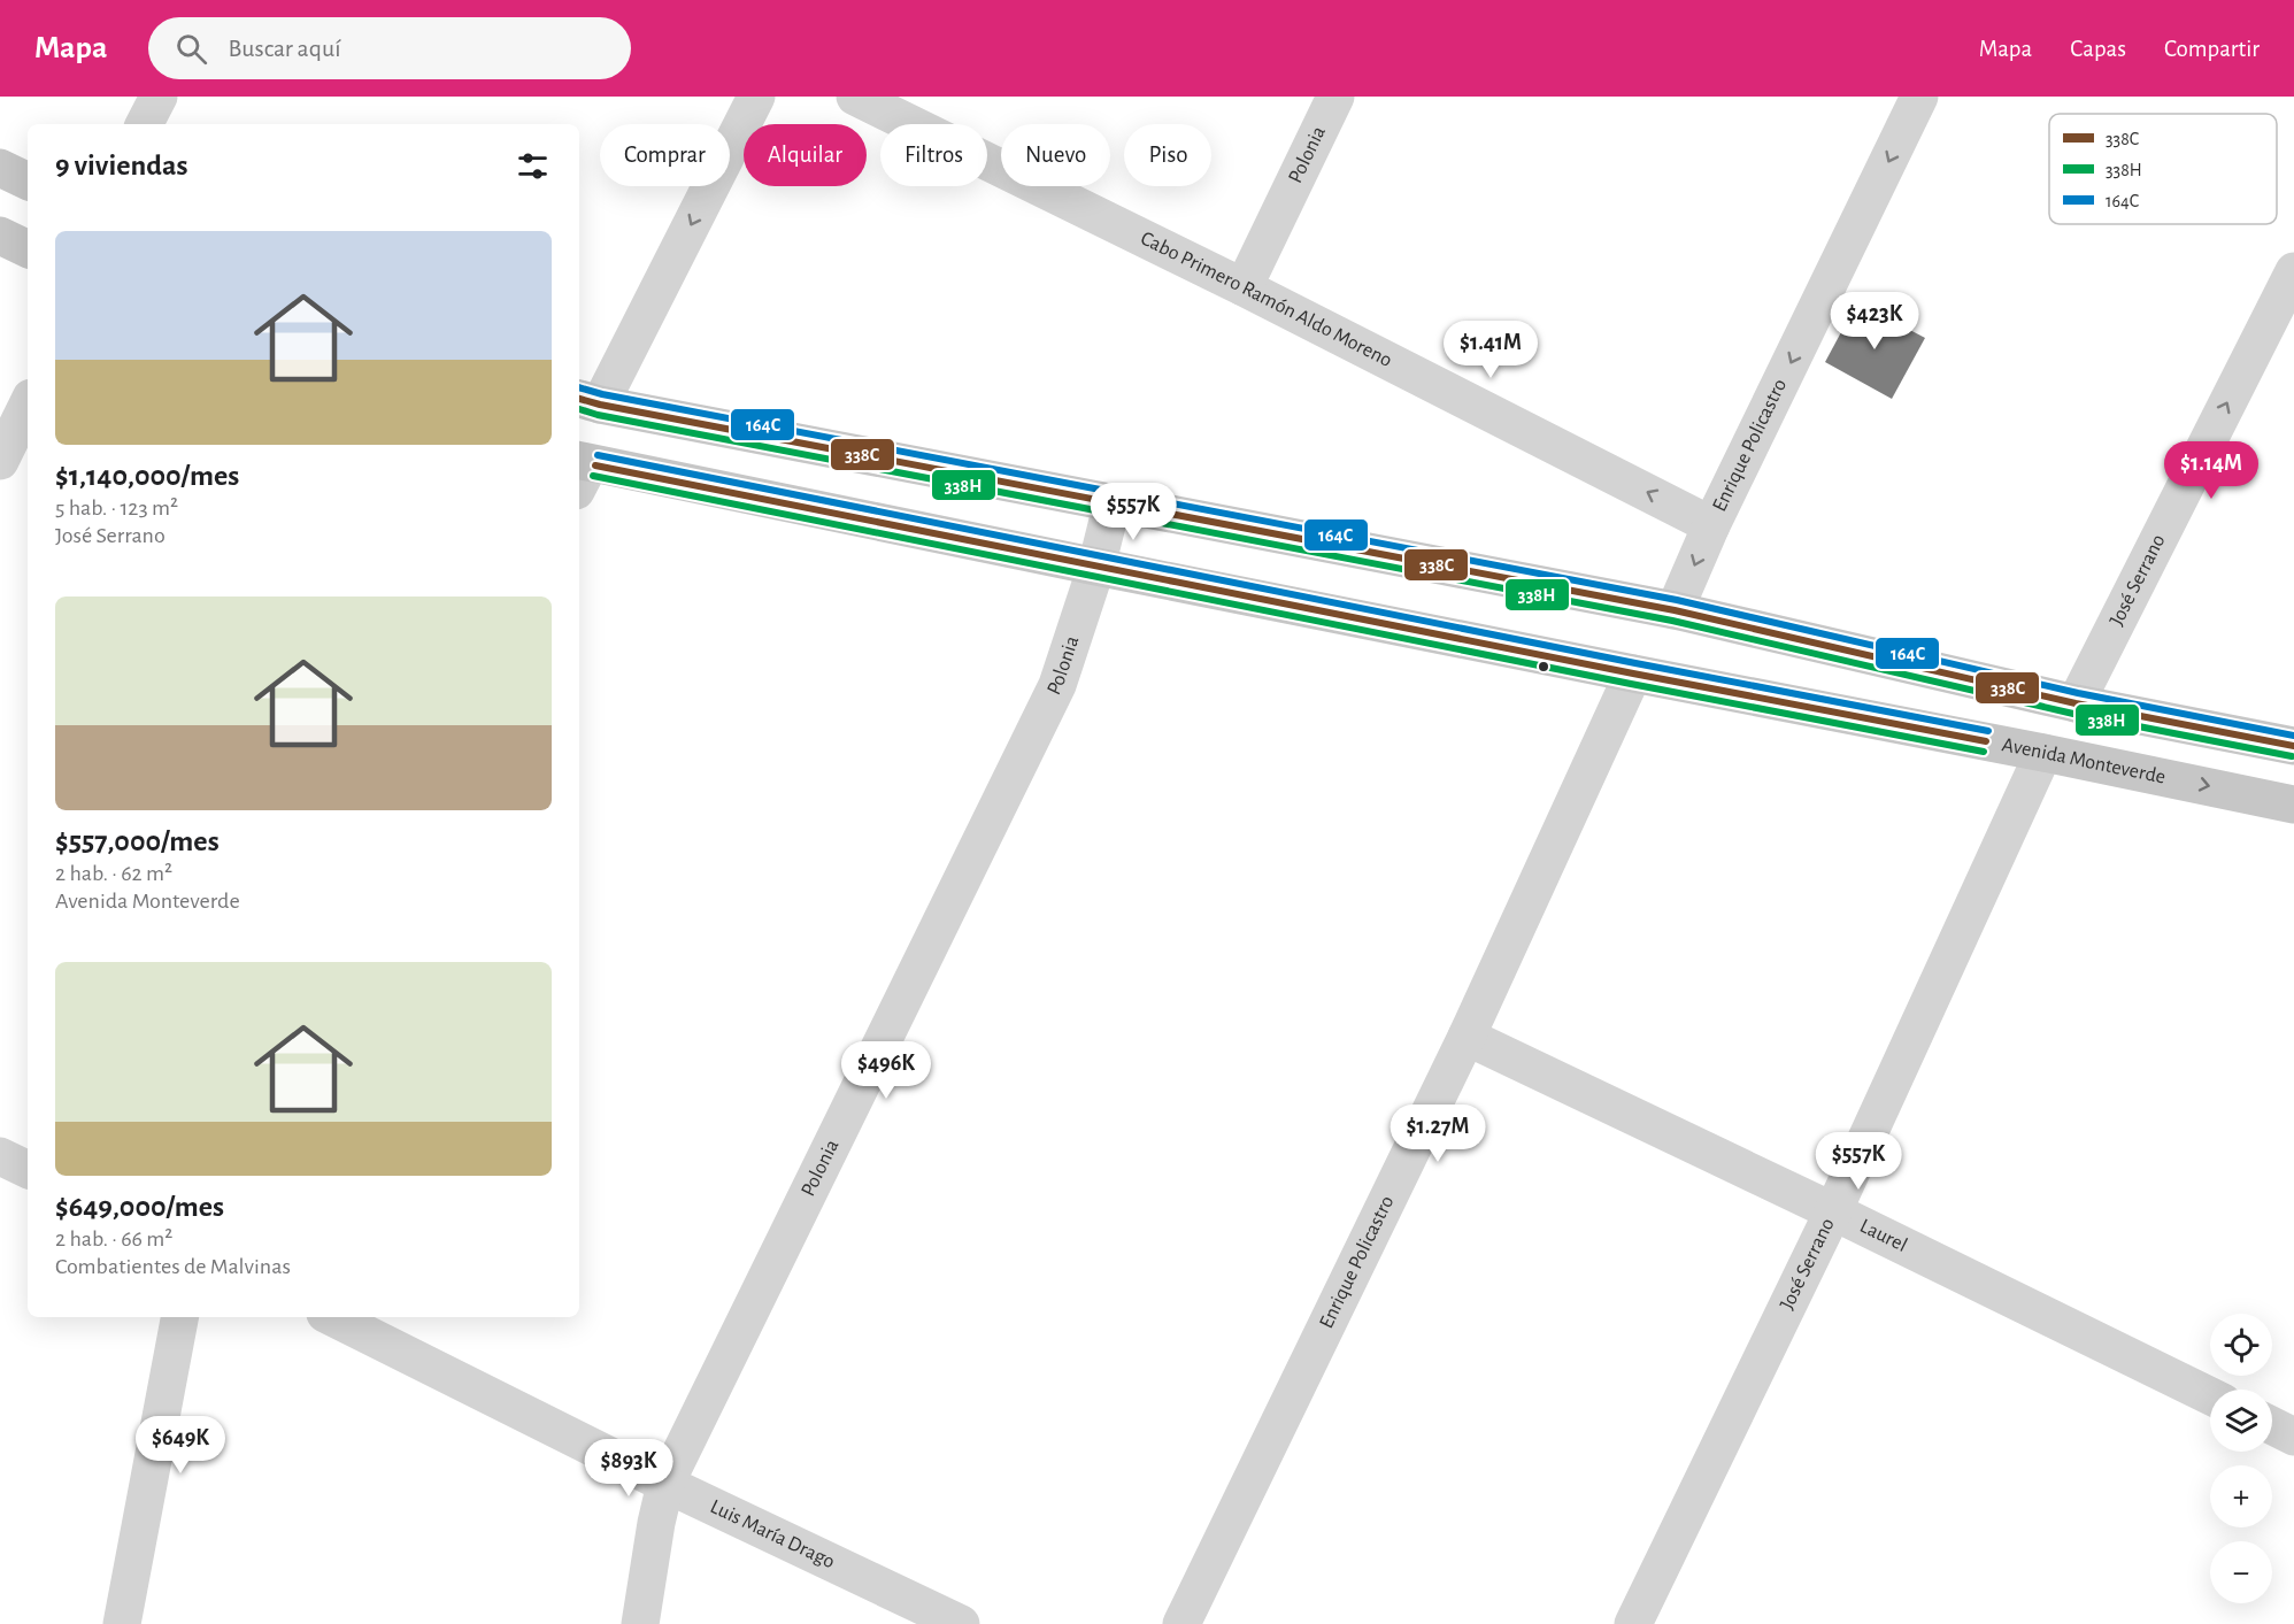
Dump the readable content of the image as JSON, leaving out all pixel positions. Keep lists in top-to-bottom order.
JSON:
{
  "streets": {
    "main road": ["Avenida Monteverde"],
    "street": [
      "Polonia",
      "Cabo Primero Ramón Aldo Moreno",
      "Enrique Policastro",
      "José Serrano",
      "Laurel",
      "Luis María Drago"
    ]
  },
  "crossings": [
    ["Polonia", "Cabo Primero Ramón Aldo Moreno"],
    ["Polonia", "Avenida Monteverde"],
    ["Polonia", "Luis María Drago"],
    ["Cabo Primero Ramón Aldo Moreno", "Enrique Policastro"],
    ["Enrique Policastro", "Avenida Monteverde"],
    ["Enrique Policastro", "Laurel"],
    ["José Serrano", "Avenida Monteverde"],
    ["José Serrano", "Laurel"]
  ],
  "one_way": ["Cabo Primero Ramón Aldo Moreno", "Enrique Policastro"],
  "lines": ["transit line 164C", "transit line 338C", "transit line 338H"],
  "legend": ["338C", "338H", "164C"],
  "page": {
    "header": "Mapa",
    "search": "Buscar aquí",
    "nav": ["Mapa", "Capas", "Compartir"],
    "chip": [
      "Comprar",
      "Alquilar",
      "Filtros",
      "Nuevo",
      "Piso"
    ],
    "heading": "9 viviendas",
    "list": [
      {
        "name": "$1,140,000/mes",
        "note": "5 hab. · 123 m² · José Serrano"
      },
      {
        "name": "$557,000/mes",
        "note": "2 hab. · 62 m² · Avenida Monteverde"
      },
      {
        "name": "$649,000/mes",
        "note": "2 hab. · 66 m² · Combatientes de Malvinas"
      }
    ],
    "price": [
      "$423K",
      "$1.41M",
      "$1.14M",
      "$557K",
      "$496K",
      "$1.27M",
      "$557K",
      "$649K",
      "$893K"
    ],
    "map_buttons": ["+", "−"]
  }
}
